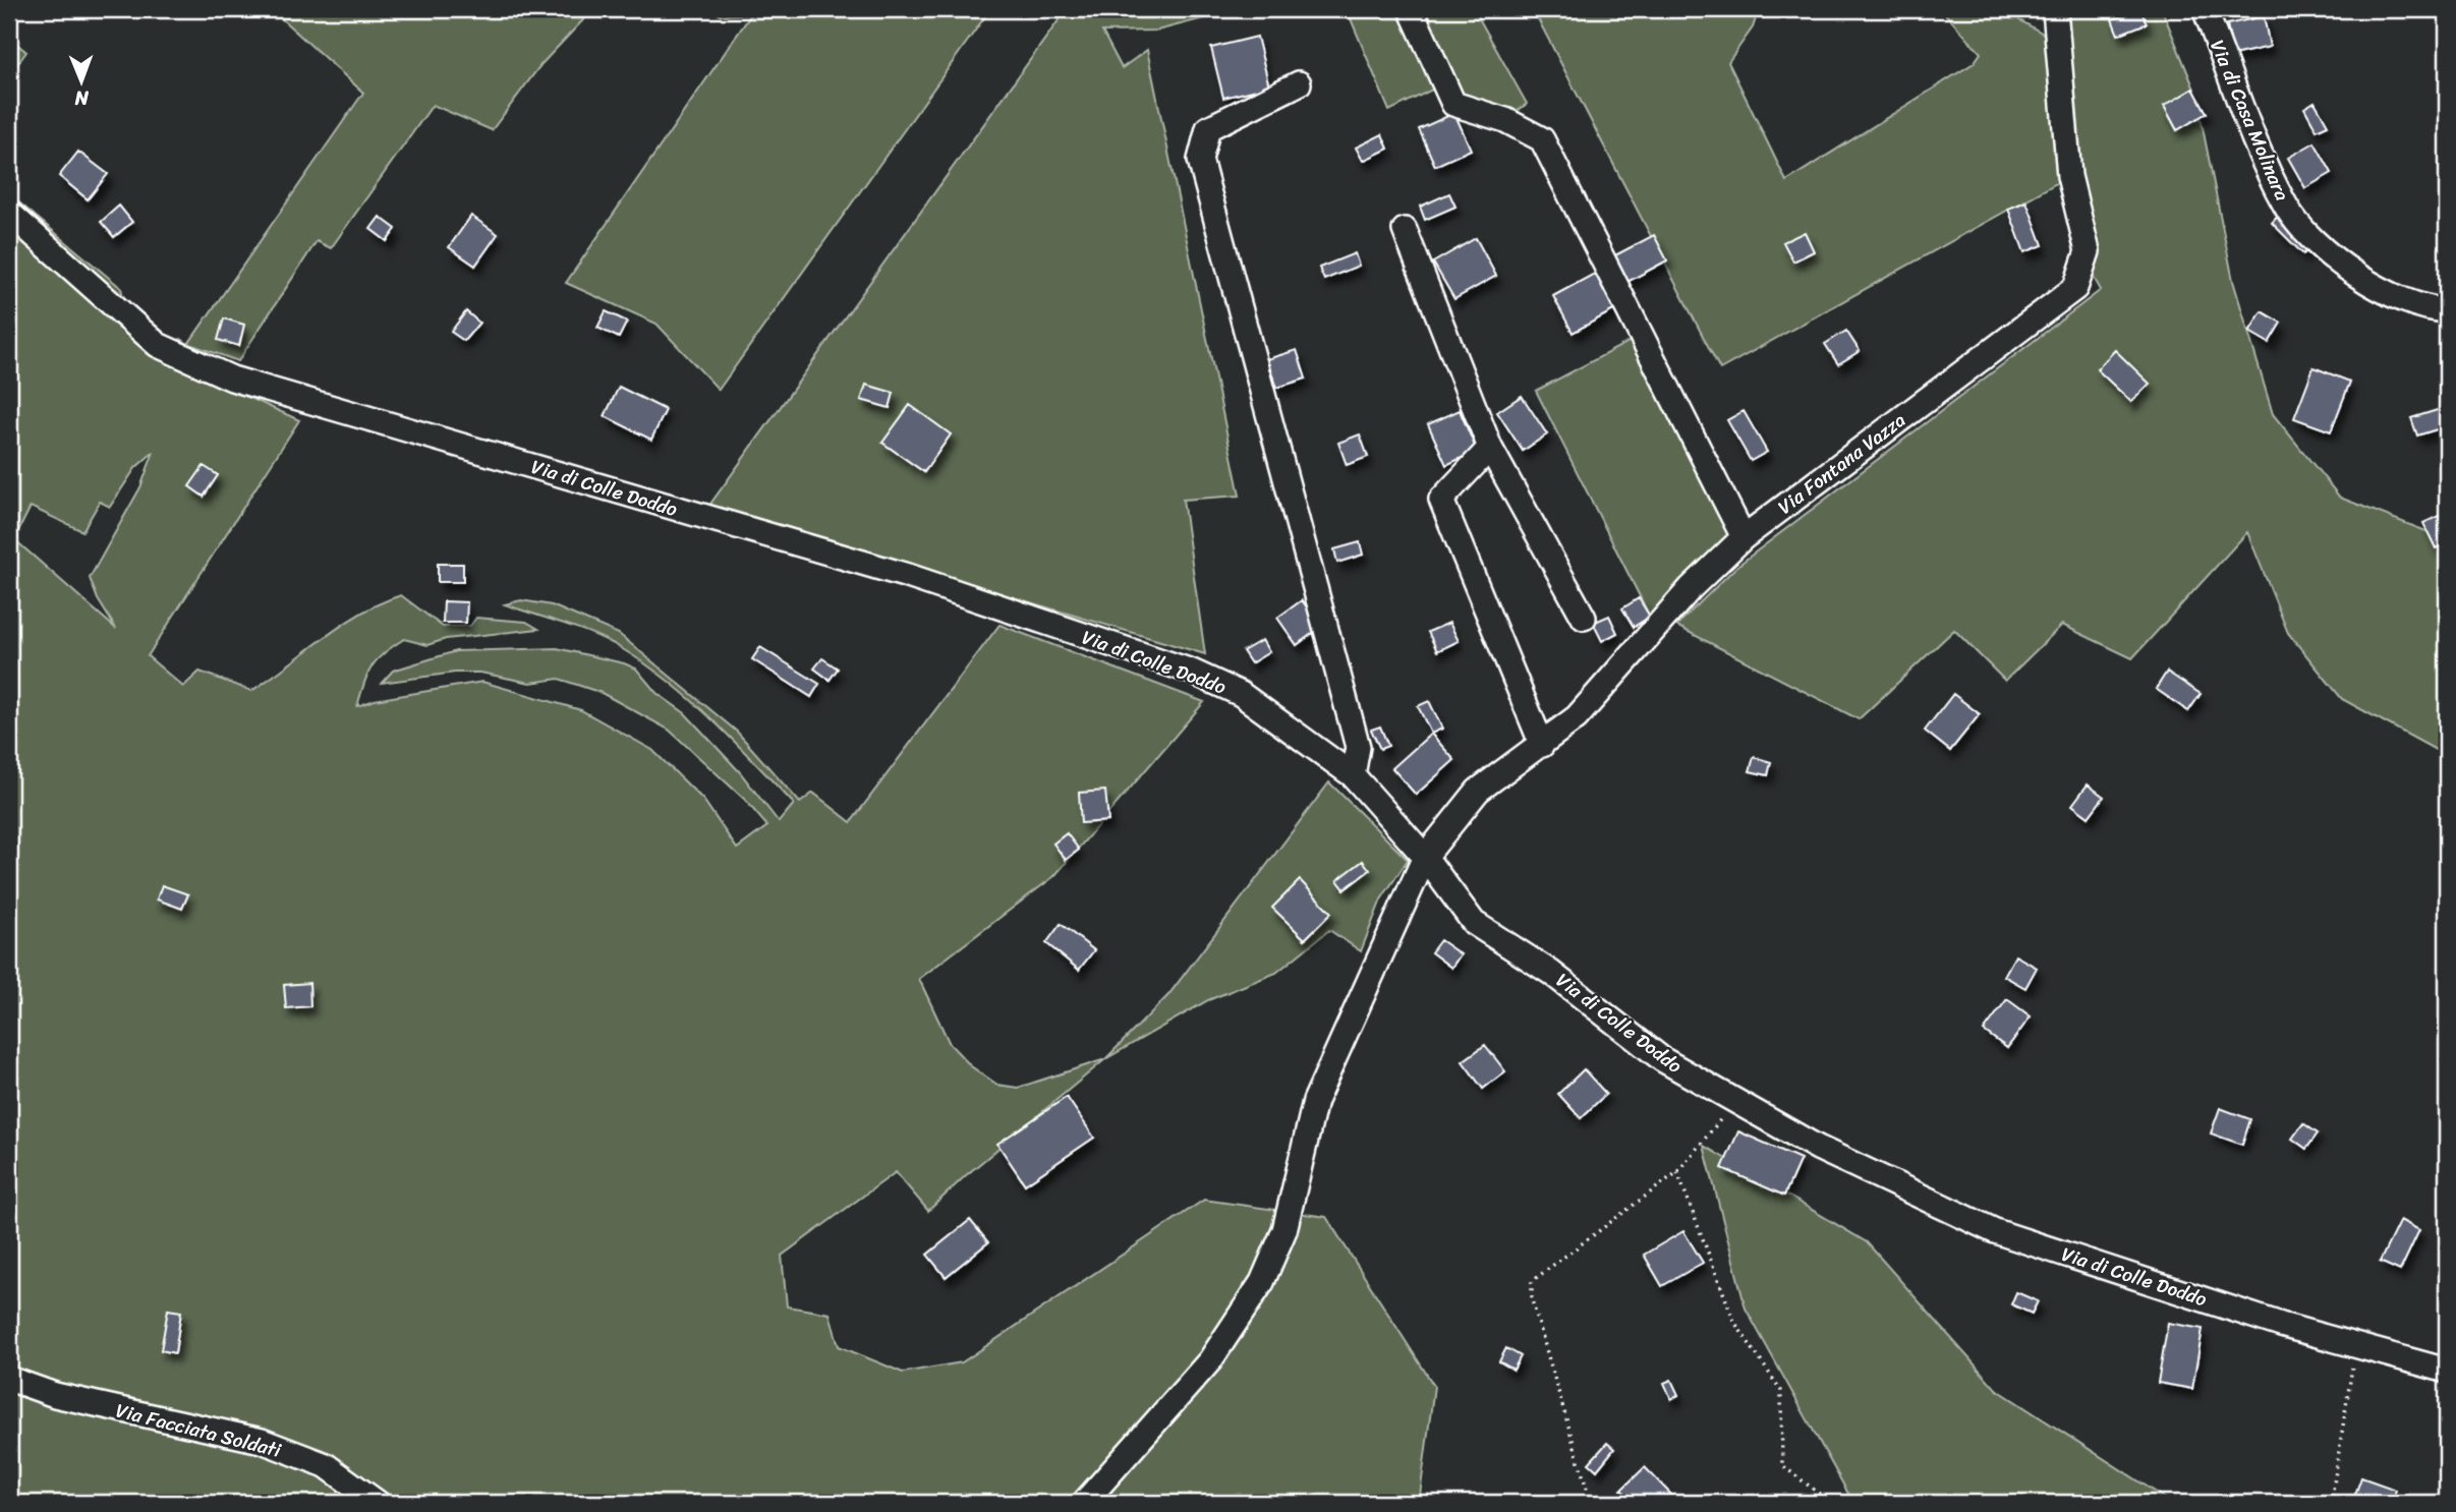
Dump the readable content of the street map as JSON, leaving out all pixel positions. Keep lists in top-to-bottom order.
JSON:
{
  "streets": {
    "street": [
      "Via di Casa Molinara",
      "Via Fontana Vazza",
      "Via di Colle Doddo",
      "Via Facciata Soldati"
    ]
  },
  "crossings": [
    ["Via Fontana Vazza", "Via di Colle Doddo"]
  ],
  "north": "bottom"
}
